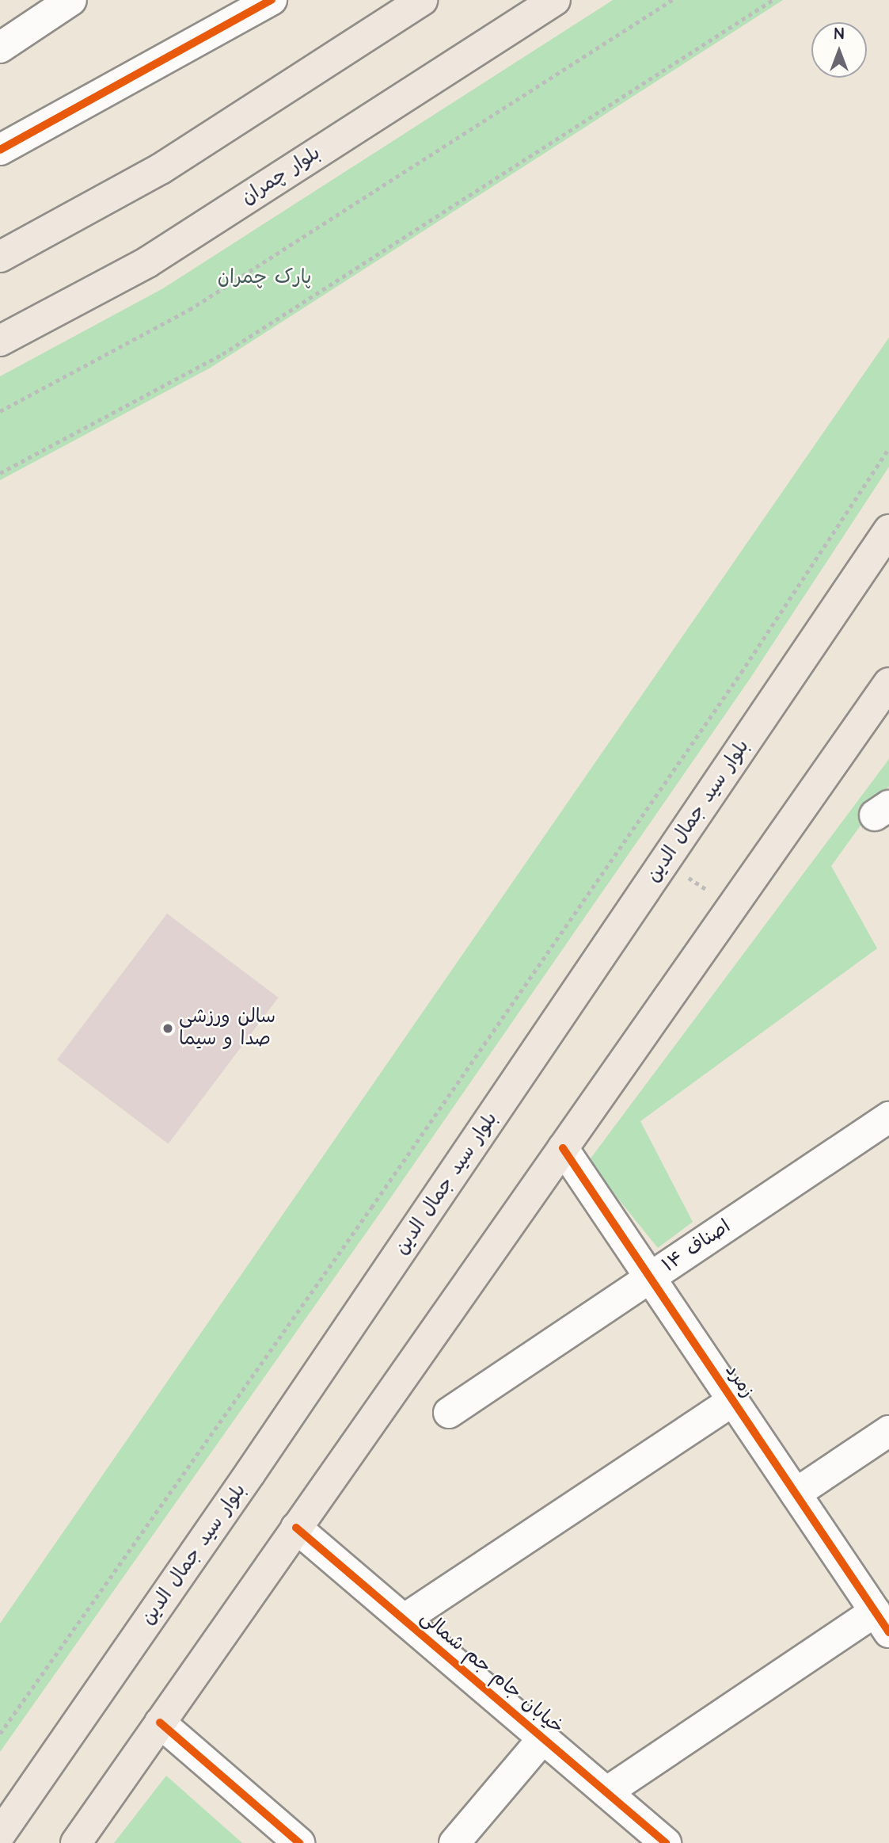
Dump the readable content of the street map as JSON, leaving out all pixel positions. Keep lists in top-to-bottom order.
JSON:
{
  "streets": {
    "main road": ["بلوار چمران", "بلوار سید جمال الدین"],
    "street": ["اصناف ۱۴", "زمرد", "خیابان جام جم شمالی"]
  },
  "crossings": [
    ["اصناف ۱۴", "زمرد"]
  ],
  "parks": ["پارک چمران"],
  "places": ["سالن ورزشی صدا و سیما"],
  "north": "top"
}
